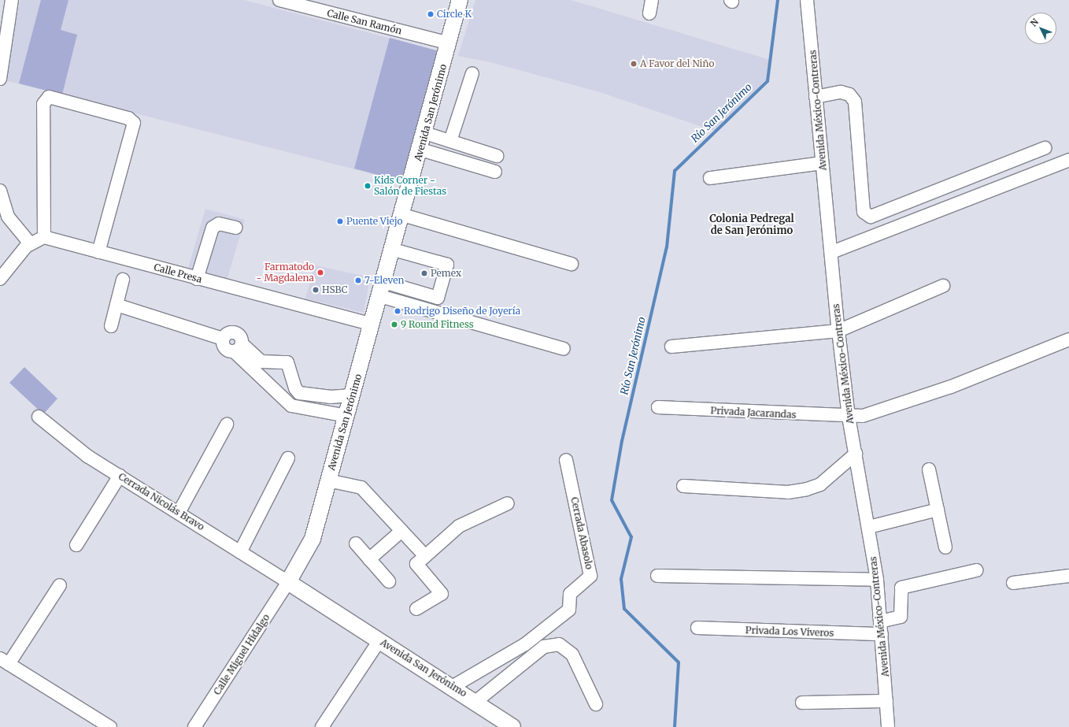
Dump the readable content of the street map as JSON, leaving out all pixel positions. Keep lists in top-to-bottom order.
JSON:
{
  "streets": {
    "main road": ["Avenida San Jerónimo"],
    "street": [
      "Calle San Ramón",
      "Avenida México-Contreras",
      "Calle Presa",
      "Privada Jacarandas",
      "Cerrada Nicolás Bravo",
      "Cerrada Abasolo",
      "Privada Los Viveros",
      "Calle Miguel Hidalgo"
    ]
  },
  "crossings": [
    ["Calle San Ramón", "Avenida San Jerónimo"],
    ["Avenida México-Contreras", "Privada Jacarandas"],
    ["Avenida México-Contreras", "Privada Los Viveros"],
    ["Avenida San Jerónimo", "Calle Presa"],
    ["Avenida San Jerónimo", "Cerrada Nicolás Bravo"],
    ["Avenida San Jerónimo", "Cerrada Abasolo"],
    ["Avenida San Jerónimo", "Calle Miguel Hidalgo"],
    ["Cerrada Nicolás Bravo", "Calle Miguel Hidalgo"]
  ],
  "districts": ["Colonia Pedregal de San Jerónimo"],
  "water": ["Río San Jerónimo"],
  "places": [
    "Circle K",
    "A Favor del Niño",
    "Kids Corner - Salón de Fiestas",
    "Puente Viejo",
    "Farmatodo - Magdalena",
    "Pemex",
    "7-Eleven",
    "HSBC",
    "Rodrigo Diseño de Joyería",
    "9 Round Fitness"
  ],
  "north": "top left"
}
